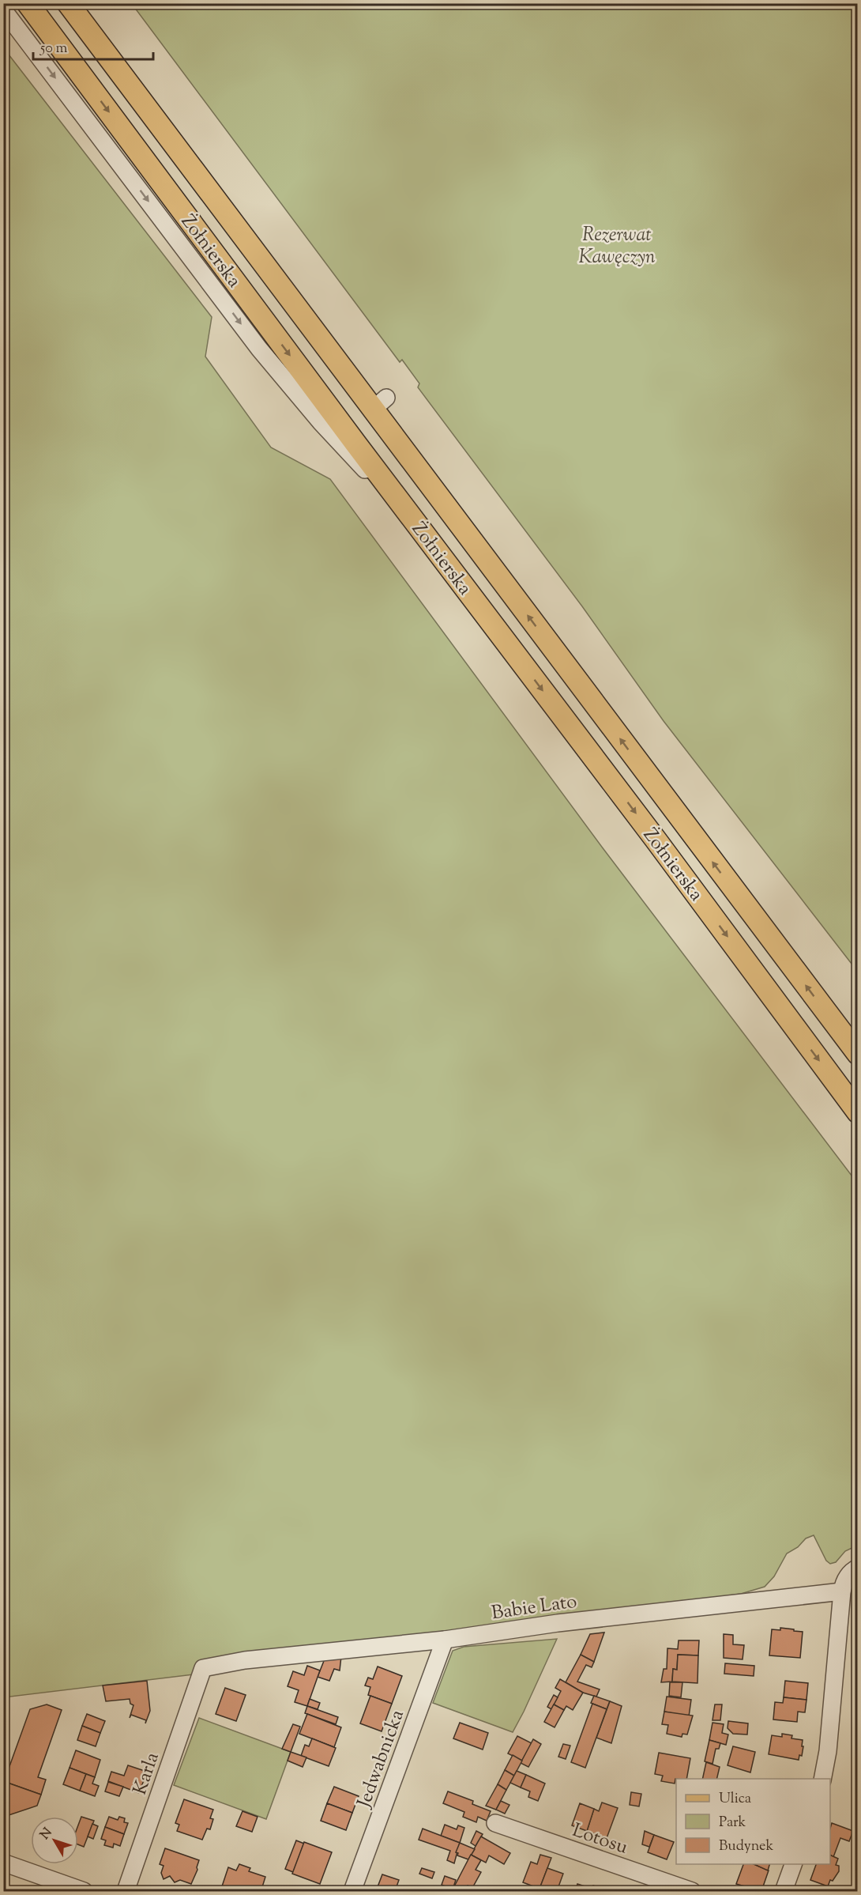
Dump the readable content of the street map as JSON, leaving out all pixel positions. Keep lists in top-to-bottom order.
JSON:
{
  "streets": {
    "main road": ["Żołnierska"],
    "street": [
      "Babie Lato",
      "Jedwabnicka",
      "Karla",
      "Lotosu"
    ]
  },
  "crossings": [
    ["Babie Lato", "Jedwabnicka"],
    ["Babie Lato", "Karla"]
  ],
  "parks": ["Rezerwat Kawęczyn"],
  "legend": ["Ulica", "Park", "Budynek"],
  "scale_bar": "50 m",
  "north": "top left"
}
